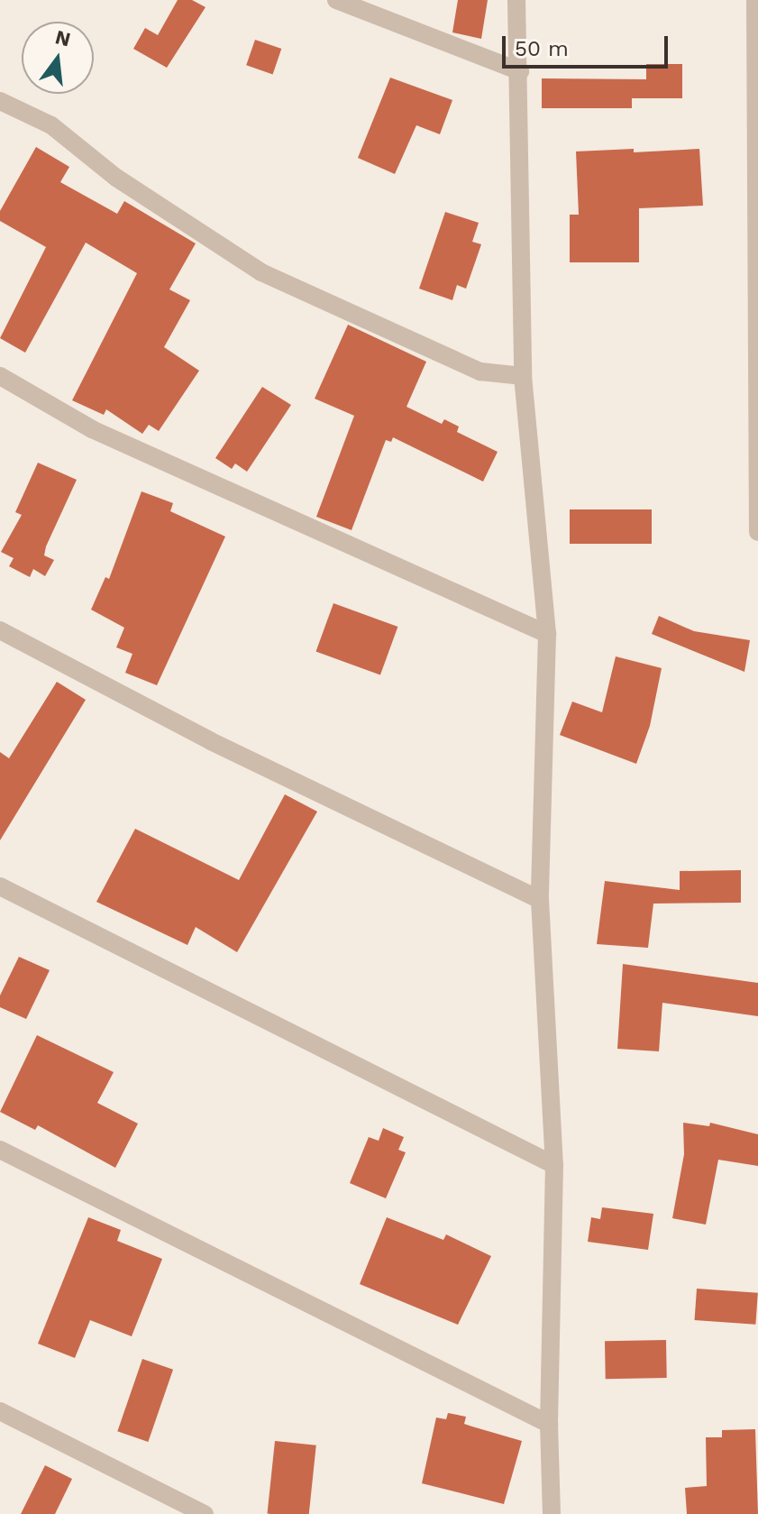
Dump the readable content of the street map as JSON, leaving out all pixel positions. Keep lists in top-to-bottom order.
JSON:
{
  "scale_bar": "50 m",
  "north": "top"
}
